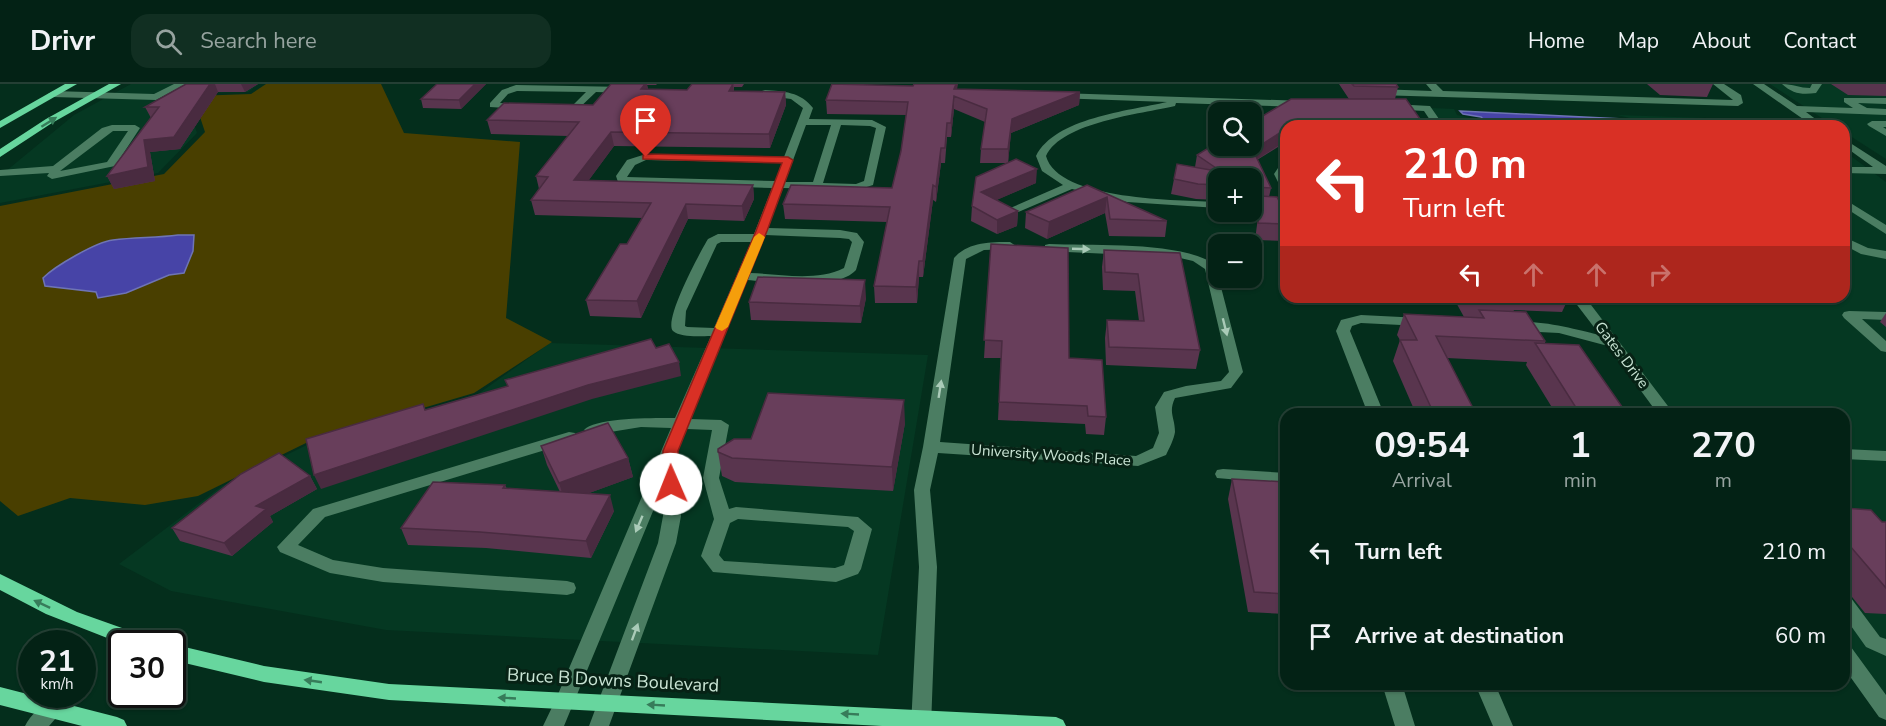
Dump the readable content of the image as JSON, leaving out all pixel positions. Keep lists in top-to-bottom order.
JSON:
{
  "streets": {
    "main road": ["Bruce B Downs Boulevard"],
    "street": ["Gates Drive", "University Woods Place"]
  },
  "crossings": [
    ["University Woods Place", "Bruce B Downs Boulevard"]
  ],
  "one_way": ["Bruce B Downs Boulevard"],
  "page": {
    "header": "Drivr",
    "search": "Search here",
    "nav": [
      "Home",
      "Map",
      "About",
      "Contact"
    ],
    "map_buttons": ["+", "−"],
    "turn": ["210 m", "Turn left"],
    "eta": [
      "09:54",
      "Arrival",
      "1",
      "min",
      "270",
      "m"
    ],
    "list": [
      {
        "name": "Turn left",
        "value": "210 m"
      },
      {
        "name": "Arrive at destination",
        "value": "60 m"
      }
    ],
    "speed": "21 km/h",
    "limit": "30"
  }
}
